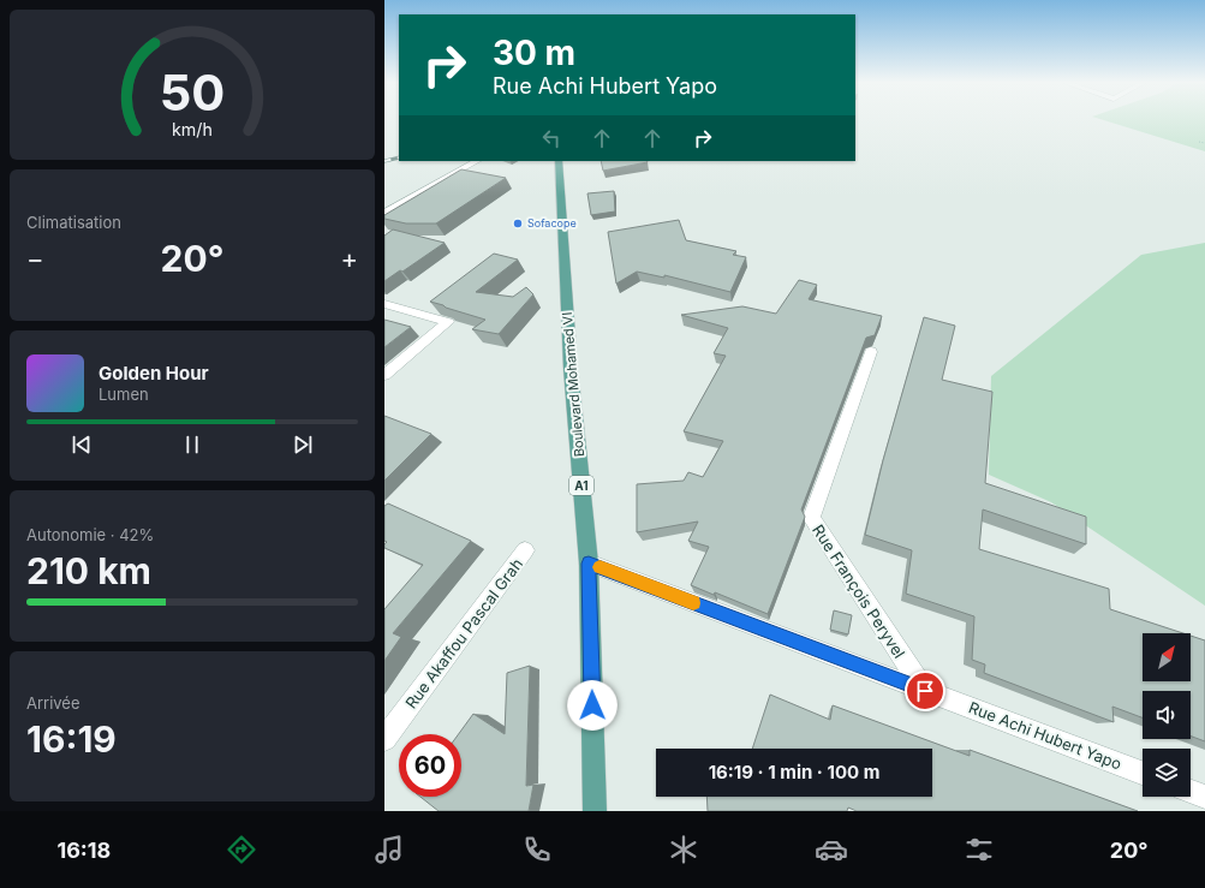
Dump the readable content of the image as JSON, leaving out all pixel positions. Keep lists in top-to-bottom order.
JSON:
{
  "streets": {
    "main road": ["Boulevard Mohamed VI", "A1"],
    "street": ["Rue François Peryvel", "Rue Akaffou Pascal Grah", "Rue Achi Hubert Yapo"]
  },
  "crossings": [
    ["Boulevard Mohamed VI", "Rue Achi Hubert Yapo"],
    ["Rue François Peryvel", "Rue Achi Hubert Yapo"]
  ],
  "places": ["Sofacope"],
  "north": "top right",
  "page": {
    "turn": ["30 m", "Rue Achi Hubert Yapo"],
    "tile": [
      "Climatisation",
      ["Autonomie · 42%", "210 km"],
      ["Arrivée", "16:19"]
    ],
    "heat": ["−", "20°", "+"],
    "song": ["Golden Hour", "Lumen"],
    "limit": "60",
    "trip": "16:19 · 1 min · 100 m",
    "tabs": ["16:18", "20°"],
    "gauge": ["50", "km/h"]
  }
}
